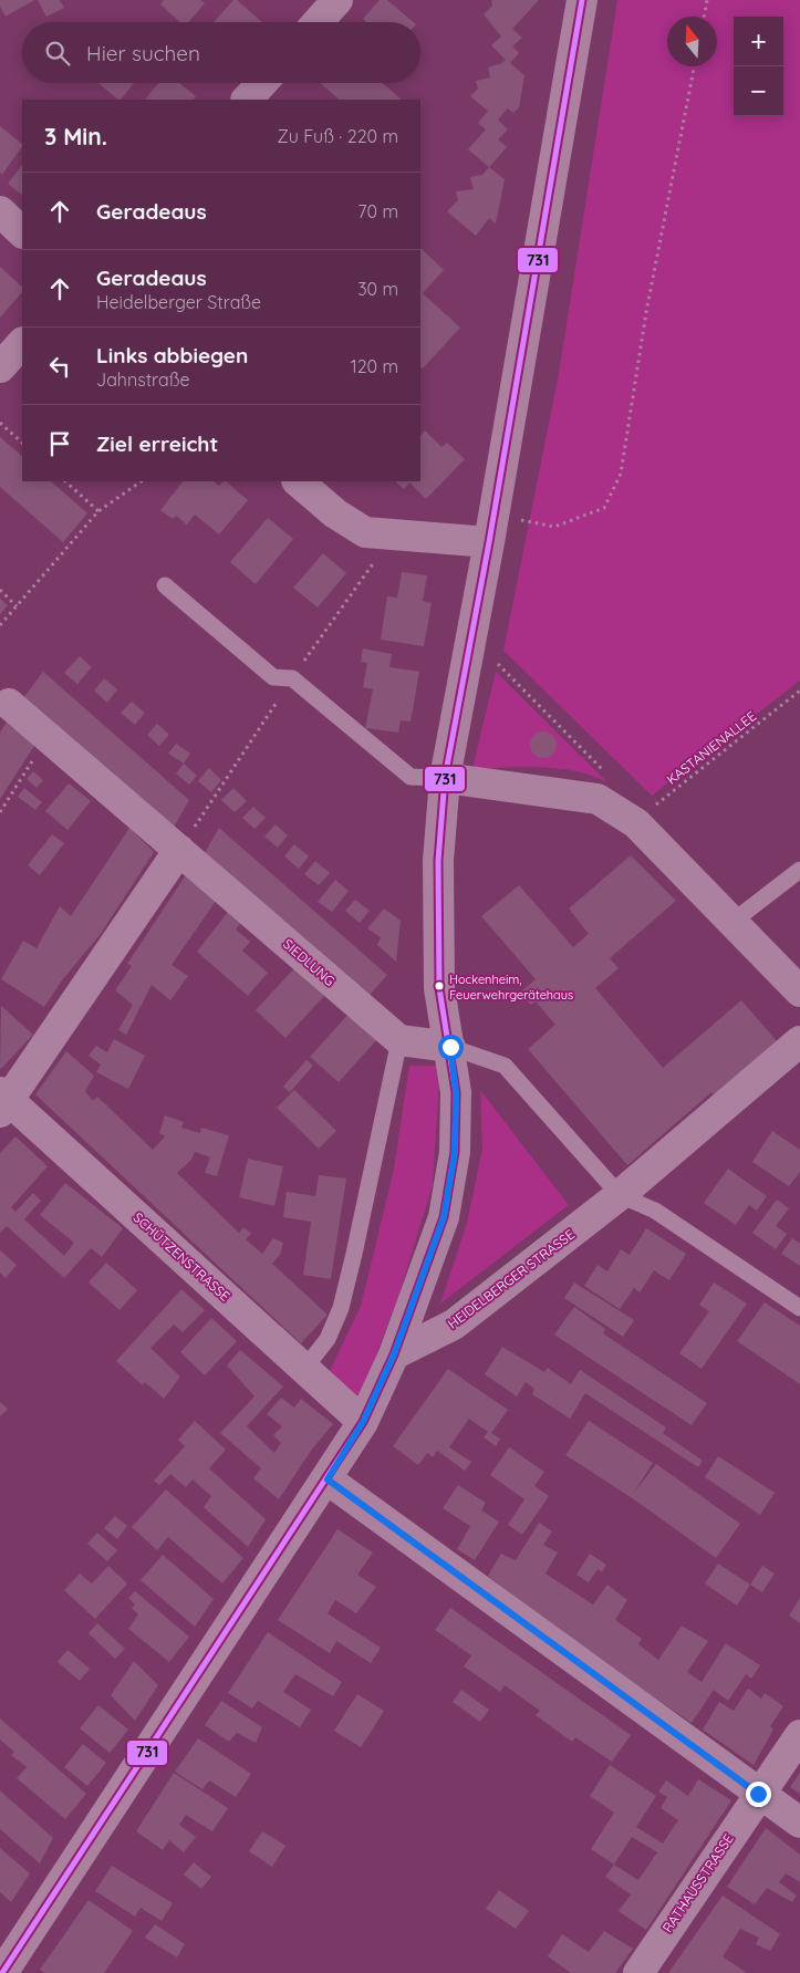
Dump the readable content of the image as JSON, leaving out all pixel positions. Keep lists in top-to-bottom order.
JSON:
{
  "streets": {
    "street": [
      "SIEDLUNG",
      "SCHÜTZENSTRASSE",
      "HEIDELBERGER STRASSE",
      "RATHAUSSTRASSE"
    ],
    "path": ["KASTANIENALLEE"]
  },
  "places": ["Hockenheim, Feuerwehrgerätehaus"],
  "lines": ["transit line 731"],
  "north": "top",
  "page": {
    "map_buttons": ["+", "−"],
    "search": "Hier suchen",
    "heading": ["3 Min.", "Zu Fuß · 220 m"],
    "list": [
      ["Geradeaus", "70 m"],
      ["Geradeaus", "Heidelberger Straße", "30 m"],
      ["Links abbiegen", "Jahnstraße", "120 m"],
      "Ziel erreicht"
    ]
  }
}
